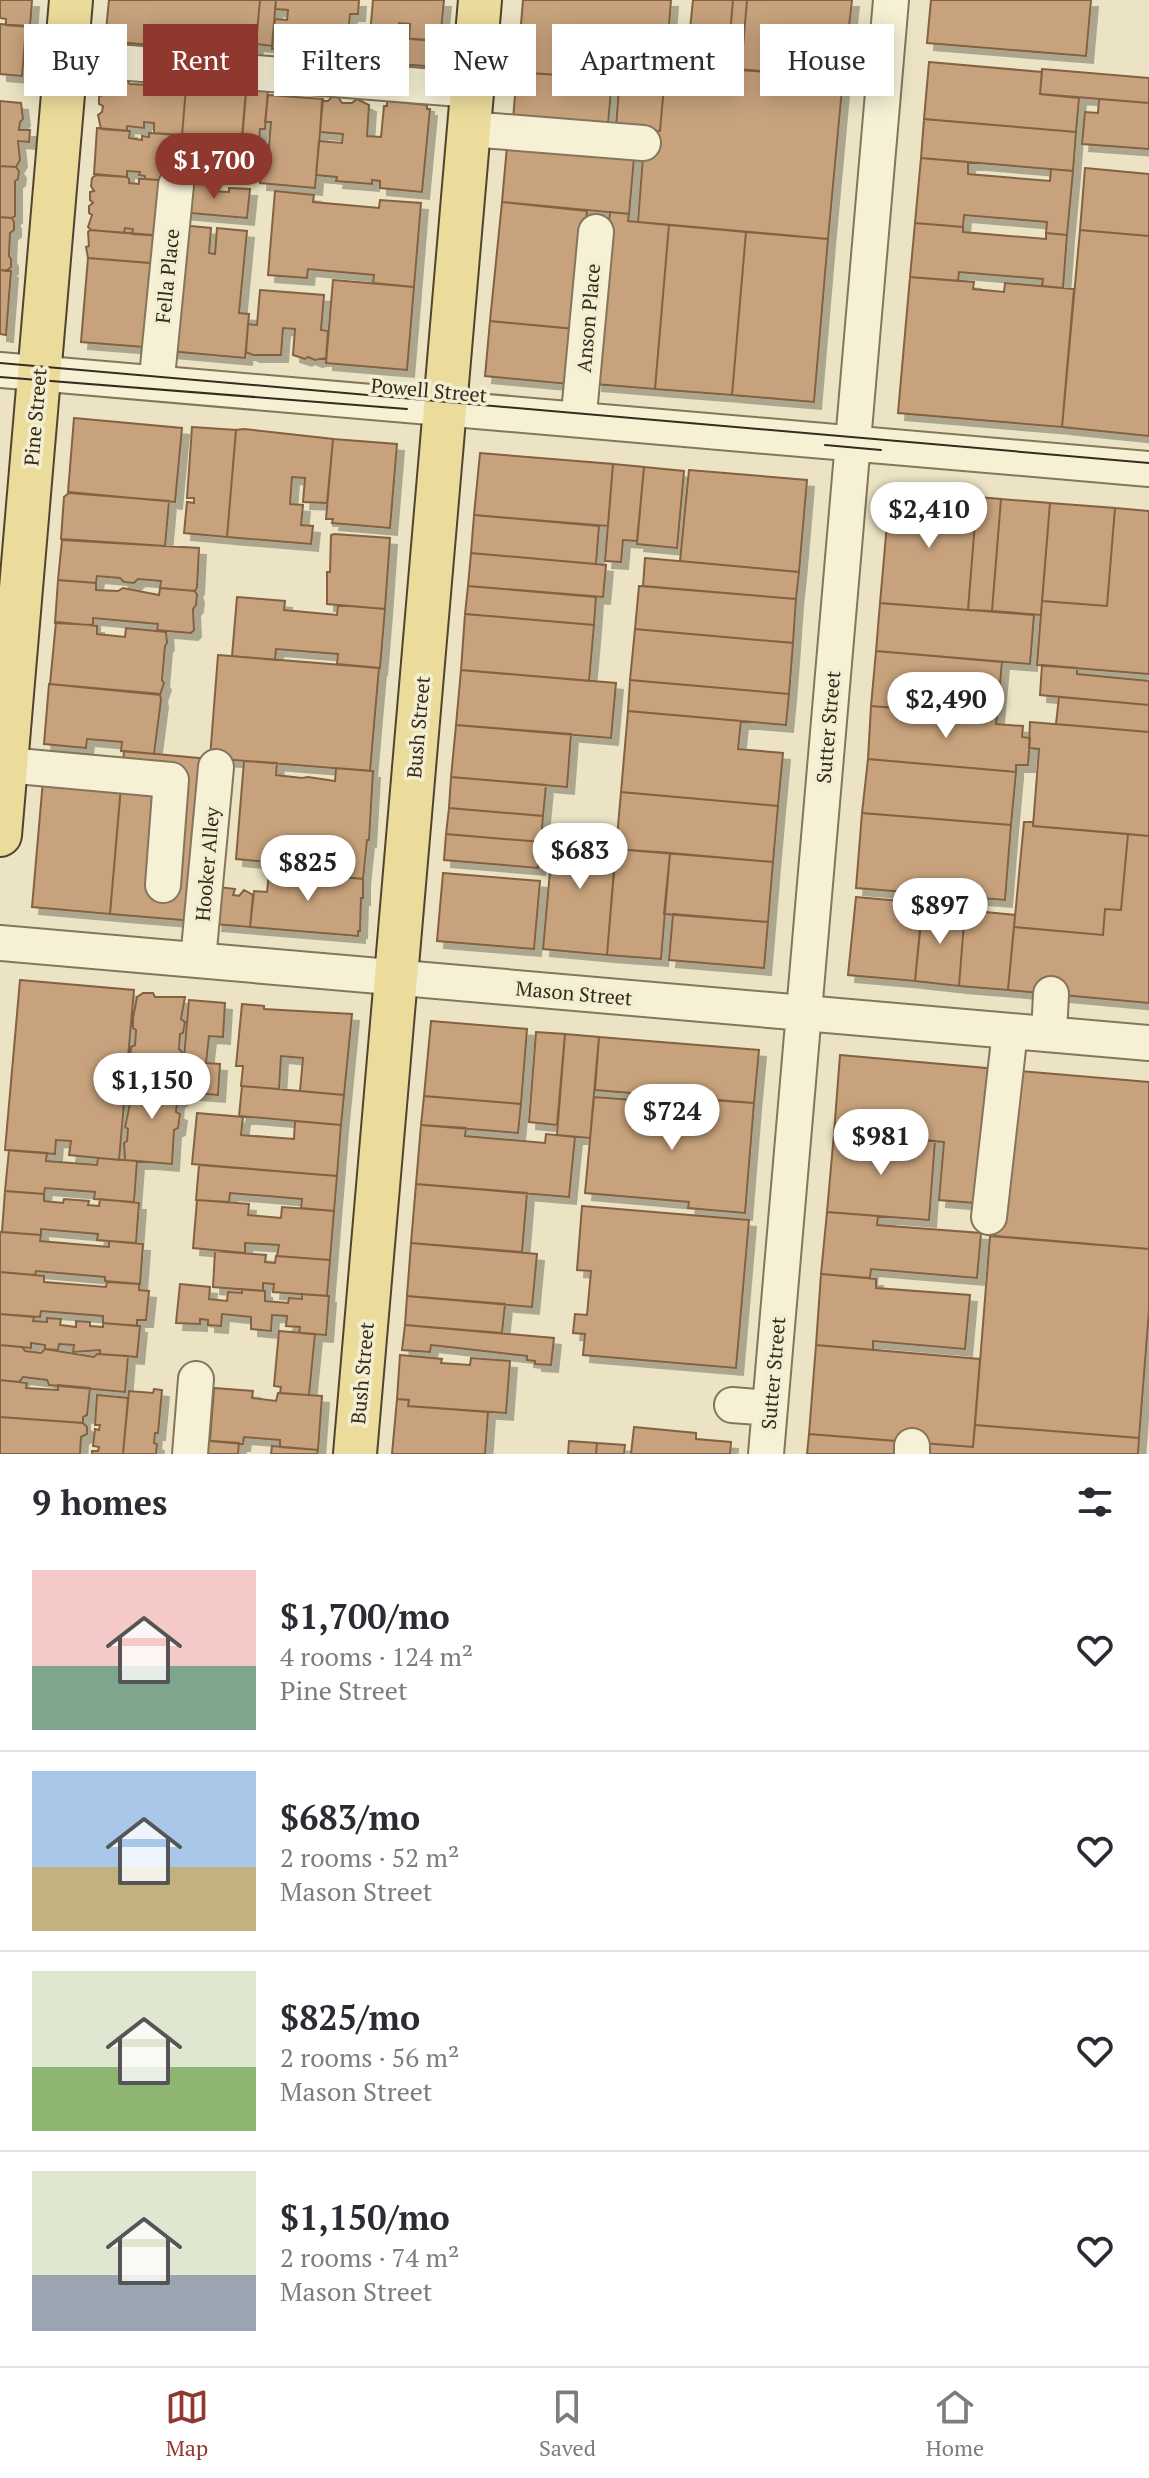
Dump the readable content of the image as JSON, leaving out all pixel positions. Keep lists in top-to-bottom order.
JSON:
{
  "streets": {
    "main road": ["Pine Street", "Bush Street"],
    "street": [
      "Fella Place",
      "Anson Place",
      "Powell Street",
      "Sutter Street",
      "Hooker Alley",
      "Mason Street"
    ]
  },
  "crossings": [
    ["Fella Place", "Powell Street"],
    ["Anson Place", "Powell Street"],
    ["Powell Street", "Pine Street"],
    ["Powell Street", "Bush Street"],
    ["Powell Street", "Sutter Street"],
    ["Bush Street", "Mason Street"],
    ["Sutter Street", "Mason Street"],
    ["Hooker Alley", "Mason Street"]
  ],
  "page": {
    "chip": [
      "Buy",
      "Rent",
      "Filters",
      "New",
      "Apartment",
      "House"
    ],
    "price": [
      "$1,700",
      "$2,410",
      "$2,490",
      "$683",
      "$825",
      "$897",
      "$1,150",
      "$724",
      "$981"
    ],
    "heading": "9 homes",
    "list": [
      {
        "name": "$1,700/mo",
        "note": "4 rooms · 124 m² · Pine Street"
      },
      {
        "name": "$683/mo",
        "note": "2 rooms · 52 m² · Mason Street"
      },
      {
        "name": "$825/mo",
        "note": "2 rooms · 56 m² · Mason Street"
      },
      {
        "name": "$1,150/mo",
        "note": "2 rooms · 74 m² · Mason Street"
      }
    ],
    "tabs": ["Map", "Saved", "Home"]
  }
}
